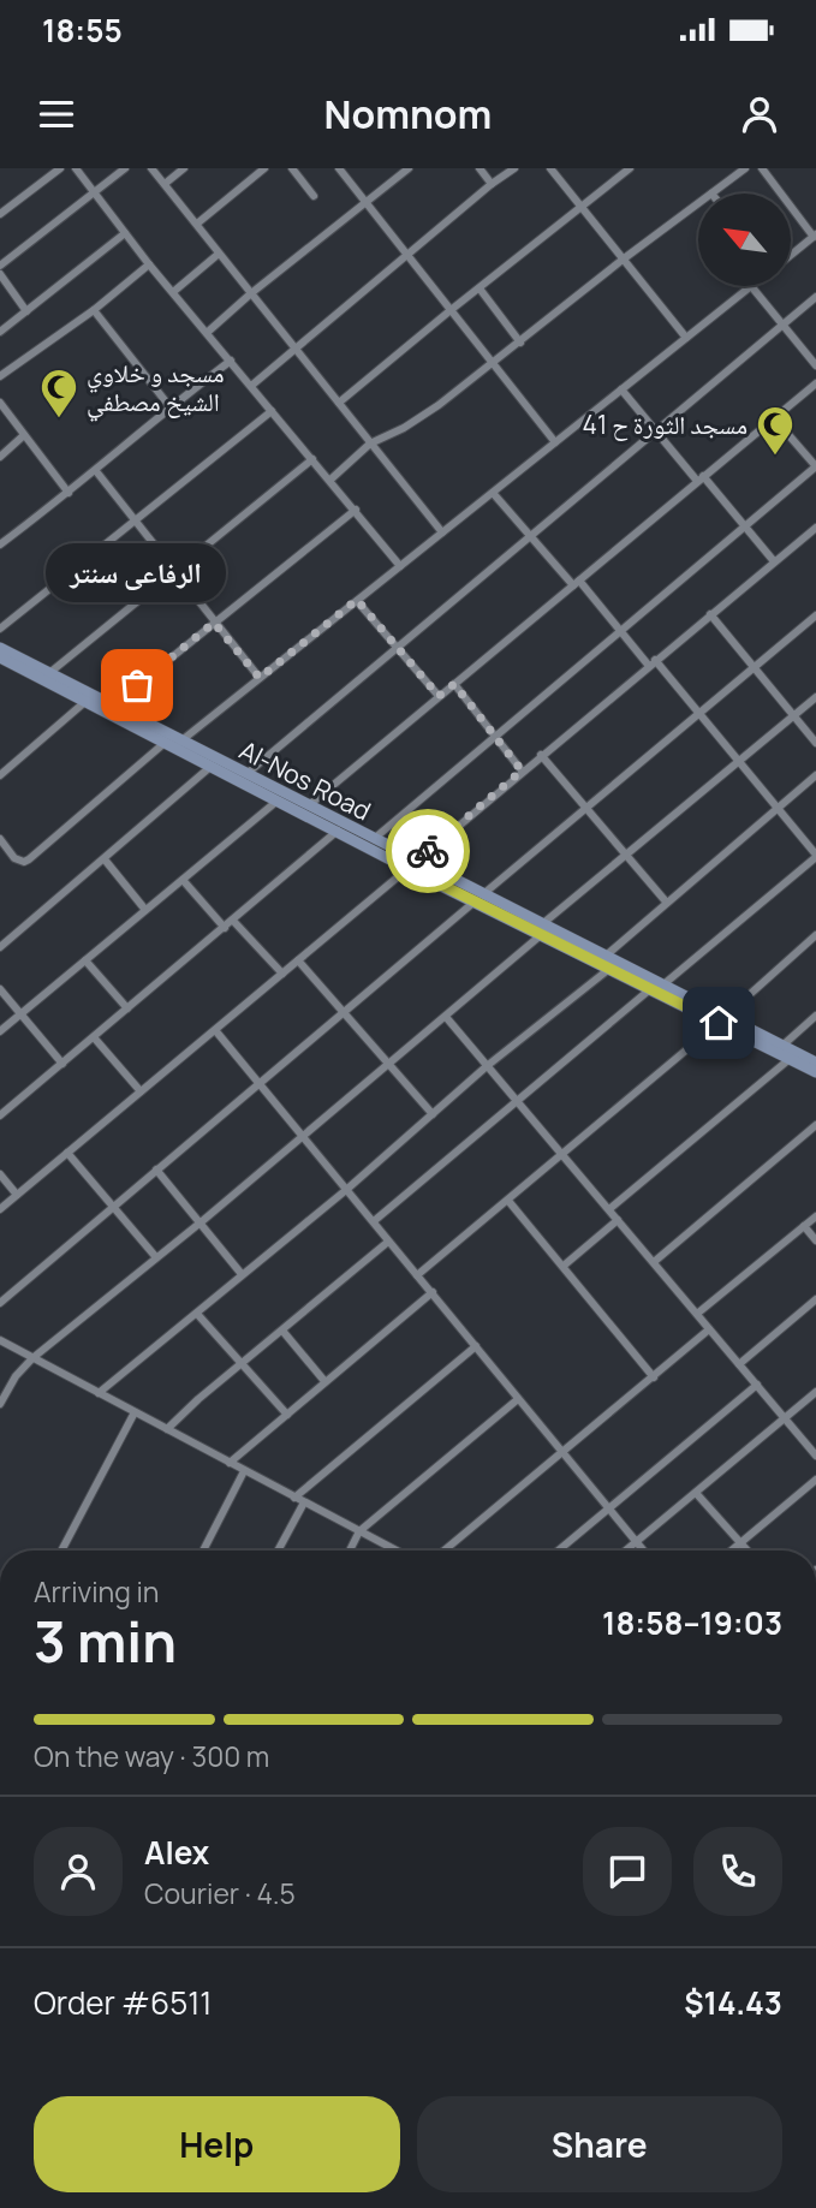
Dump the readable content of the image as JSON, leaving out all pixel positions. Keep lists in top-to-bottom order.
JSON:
{
  "streets": {
    "main road": ["Al-Nos Road"]
  },
  "places": {
    "mosque": ["مسجد و خلاوي الشيخ مصطفي", "مسجد الثورة ح 41"],
    "other": ["الرفاعى سنتر"]
  },
  "north": "top left",
  "page": {
    "status": "18:55",
    "header": "Nomnom",
    "bubble": "الرفاعى سنتر",
    "heading": ["3 min", "Arriving in", "18:58–19:03"],
    "panel": [
      "Alex",
      "Courier · 4.5",
      "Order #6511",
      "$14.43"
    ],
    "bar": "On the way · 300 m",
    "buttons": ["Help", "Share"]
  }
}
